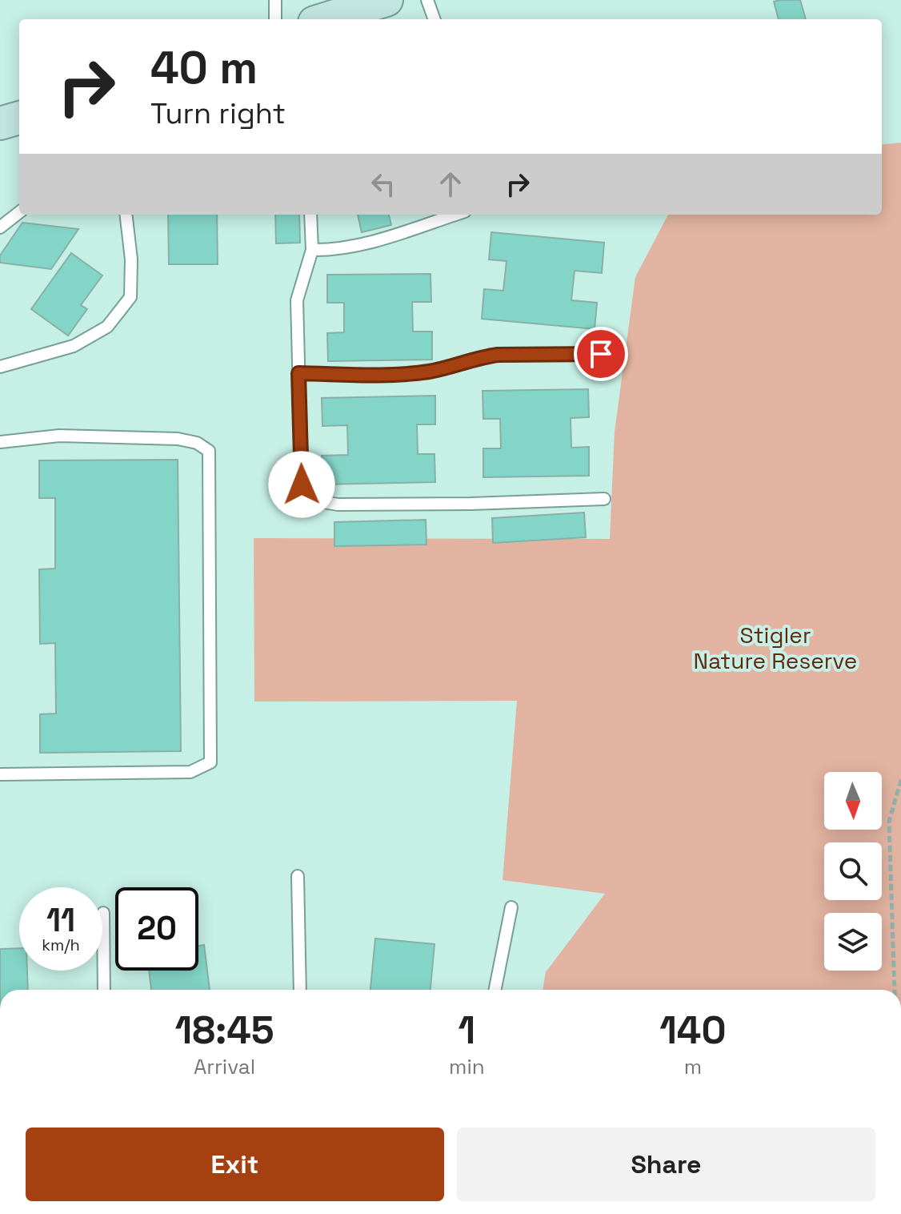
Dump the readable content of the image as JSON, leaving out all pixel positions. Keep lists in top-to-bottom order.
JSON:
{
  "parks": ["Stigler Nature Reserve"],
  "north": "bottom",
  "page": {
    "turn": ["40 m", "Turn right"],
    "speed": "11 km/h",
    "limit": "20",
    "eta": [
      "18:45",
      "Arrival",
      "1",
      "min",
      "140",
      "m"
    ],
    "buttons": ["Exit", "Share"]
  }
}
